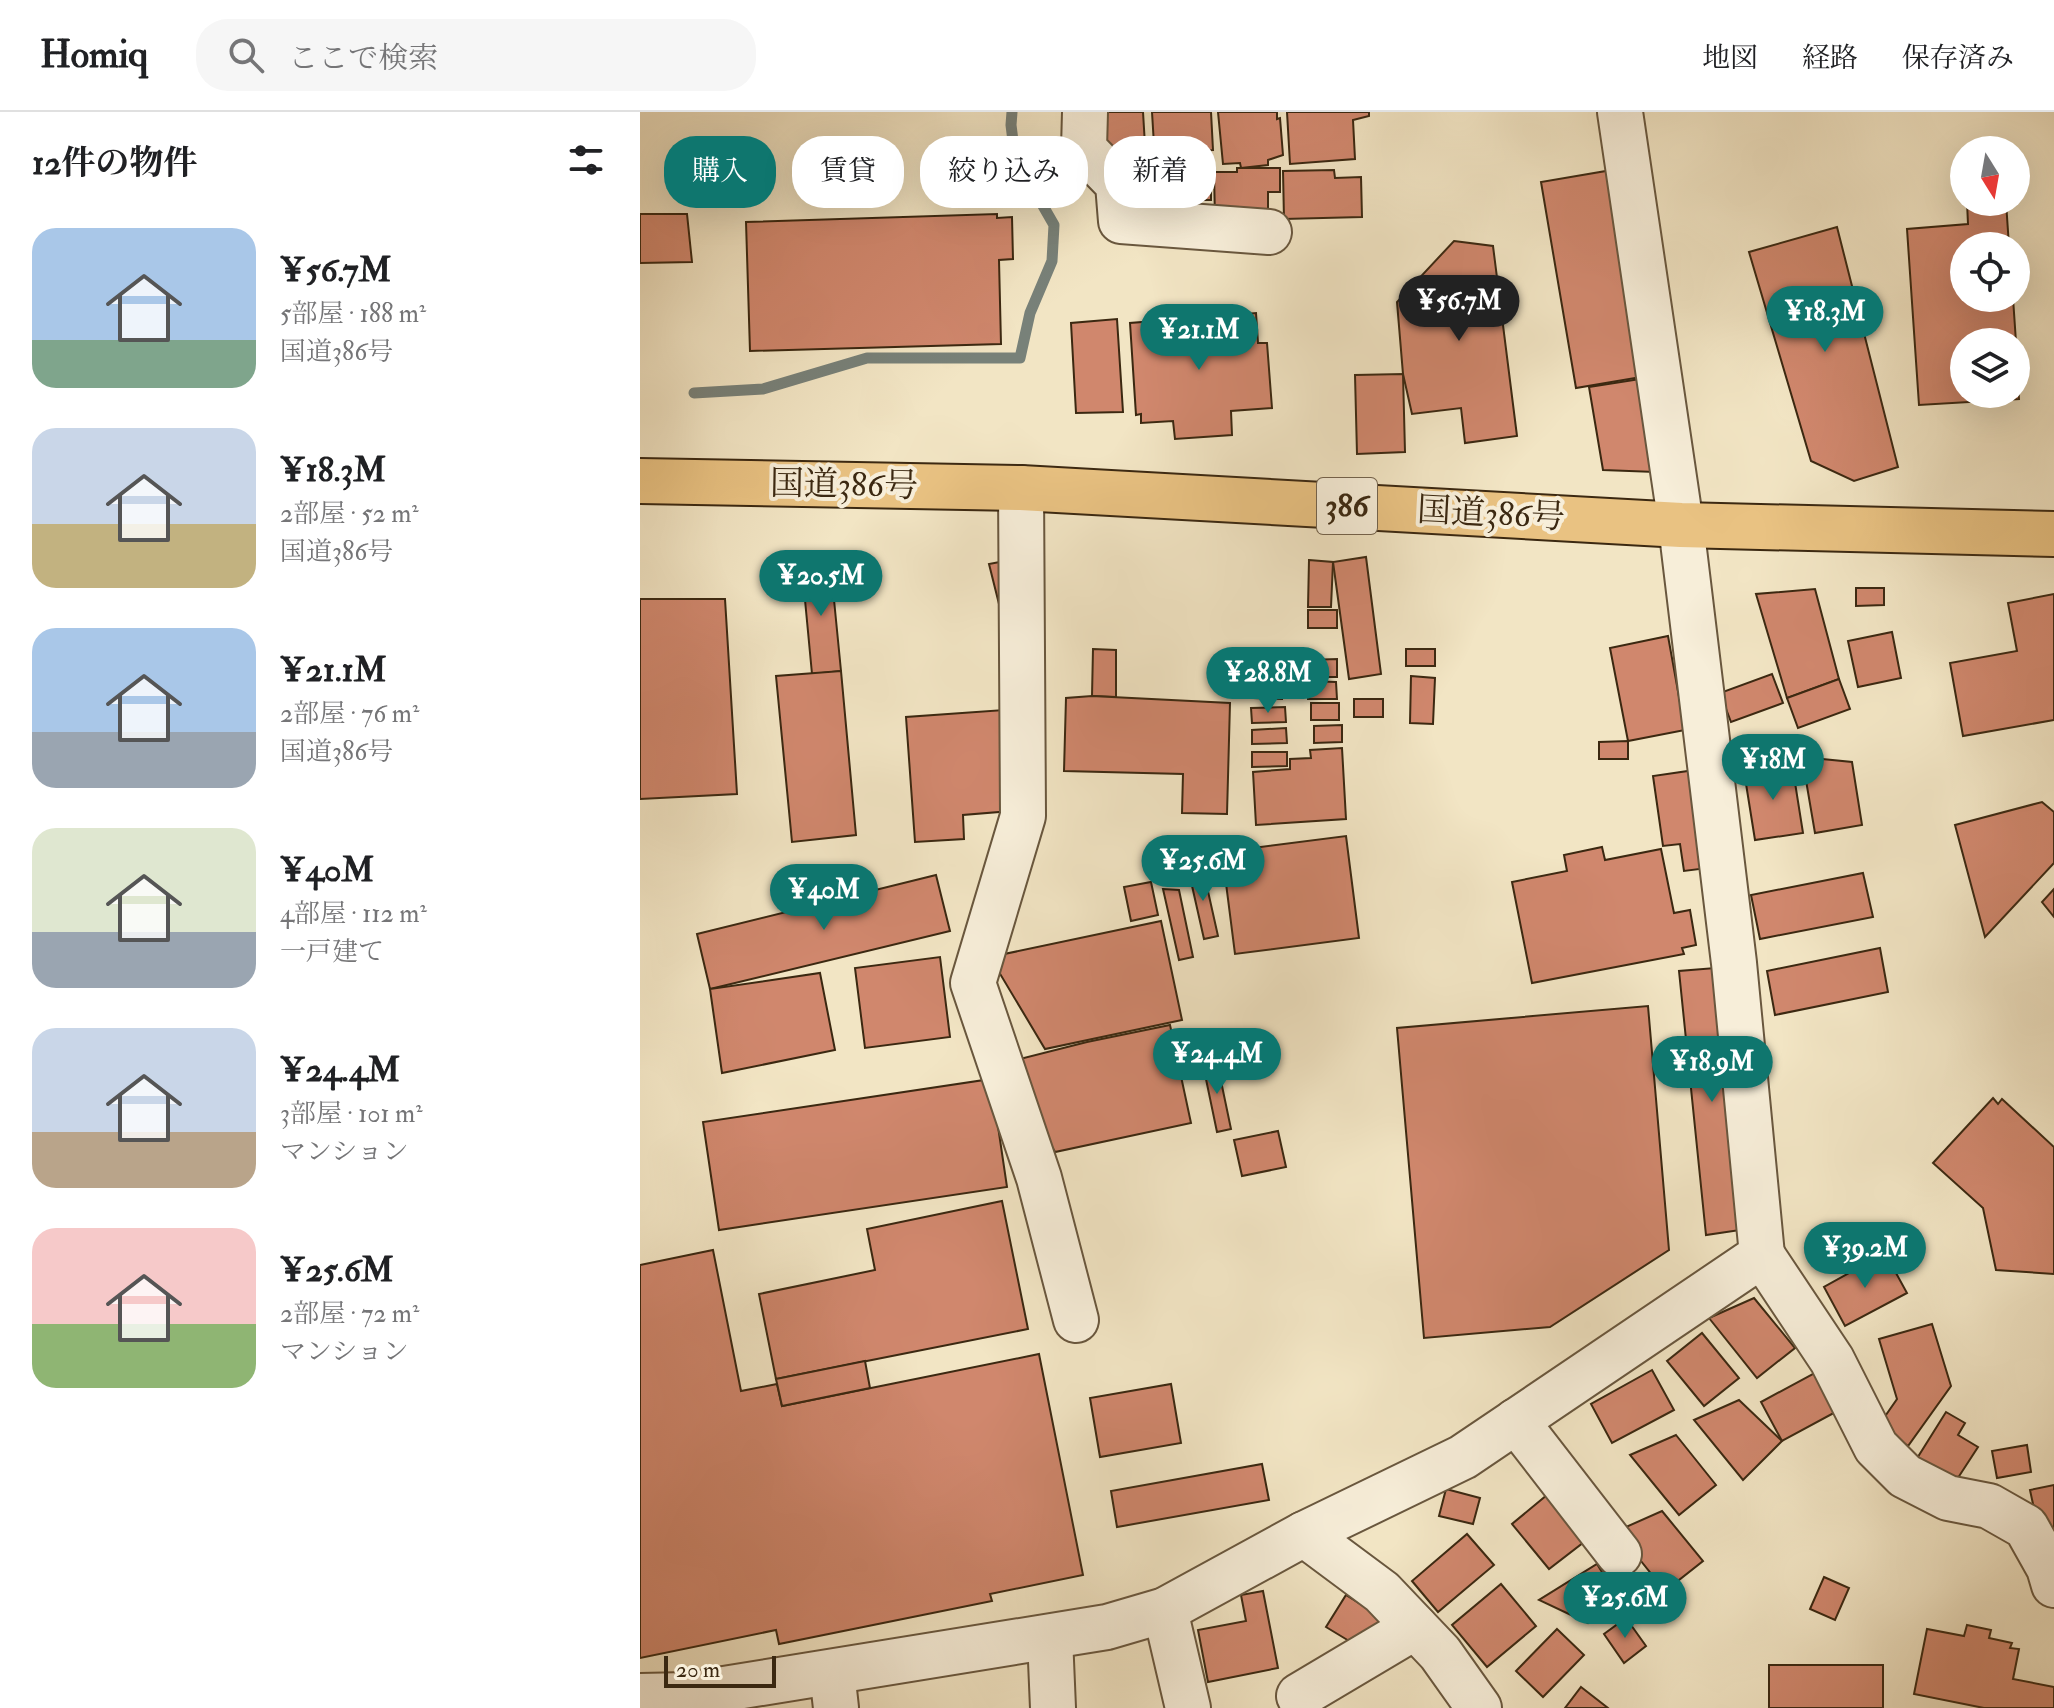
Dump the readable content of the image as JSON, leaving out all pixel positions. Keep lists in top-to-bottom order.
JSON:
{
  "streets": {
    "highway": ["国道386号", "386"]
  },
  "scale_bar": "20 m",
  "north": "bottom",
  "page": {
    "header": "Homiq",
    "search": "ここで検索",
    "nav": ["地図", "経路", "保存済み"],
    "heading": "12件の物件",
    "chip": [
      "購入",
      "賃貸",
      "絞り込み",
      "新着"
    ],
    "list": [
      {
        "name": "¥56.7M",
        "note": "5部屋 · 188 m² · 国道386号"
      },
      {
        "name": "¥18.3M",
        "note": "2部屋 · 52 m² · 国道386号"
      },
      {
        "name": "¥21.1M",
        "note": "2部屋 · 76 m² · 国道386号"
      },
      {
        "name": "¥40M",
        "note": "4部屋 · 112 m² · 一戸建て"
      },
      {
        "name": "¥24.4M",
        "note": "3部屋 · 101 m² · マンション"
      },
      {
        "name": "¥25.6M",
        "note": "2部屋 · 72 m² · マンション"
      }
    ],
    "price": [
      "¥56.7M",
      "¥18.3M",
      "¥21.1M",
      "¥20.5M",
      "¥28.8M",
      "¥18M",
      "¥25.6M",
      "¥40M",
      "¥24.4M",
      "¥18.9M",
      "¥39.2M",
      "¥25.6M"
    ],
    "scale": "20 m"
  }
}
